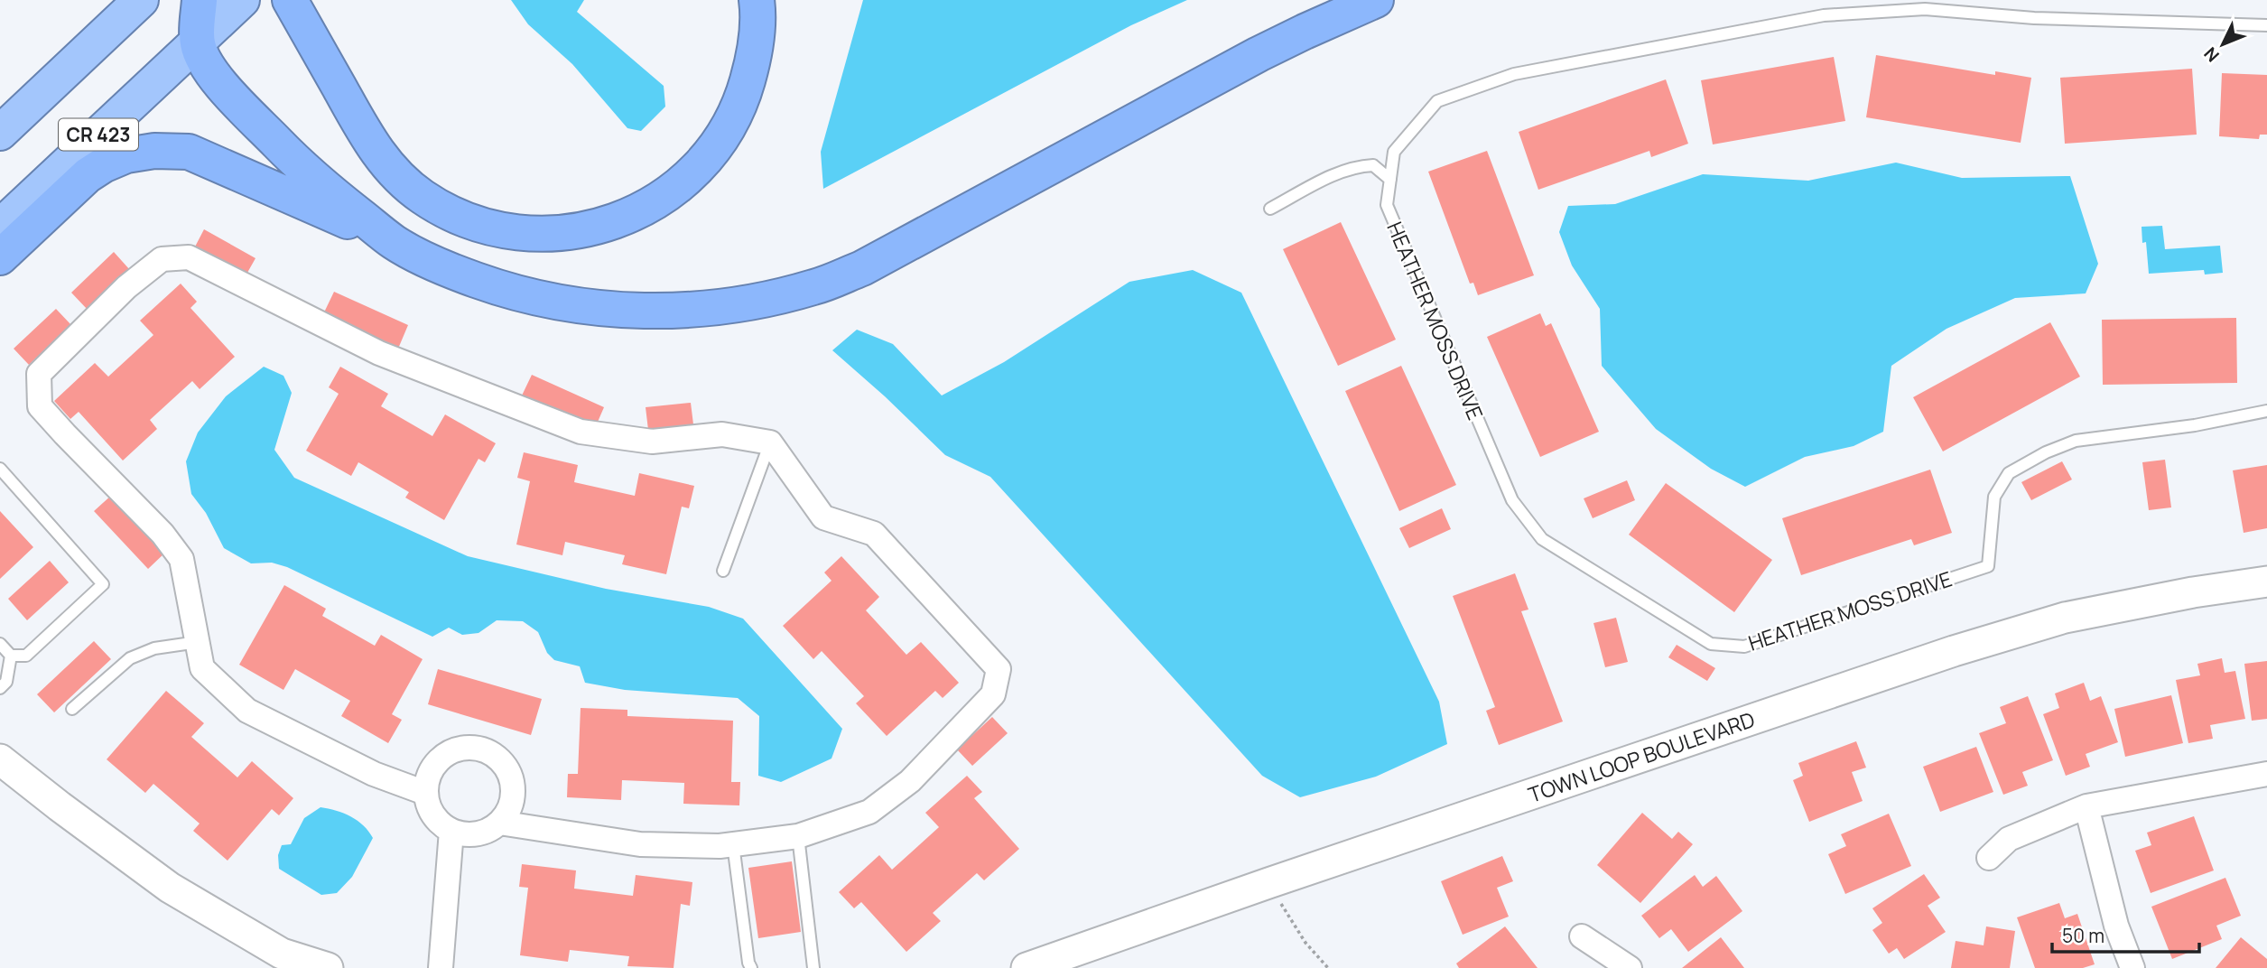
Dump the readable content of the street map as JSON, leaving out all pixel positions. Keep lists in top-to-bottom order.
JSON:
{
  "streets": {
    "highway": ["CR 423"],
    "street": ["TOWN LOOP BOULEVARD"],
    "lane": ["HEATHER MOSS DRIVE"]
  },
  "scale_bar": "50 m",
  "north": "bottom left"
}
